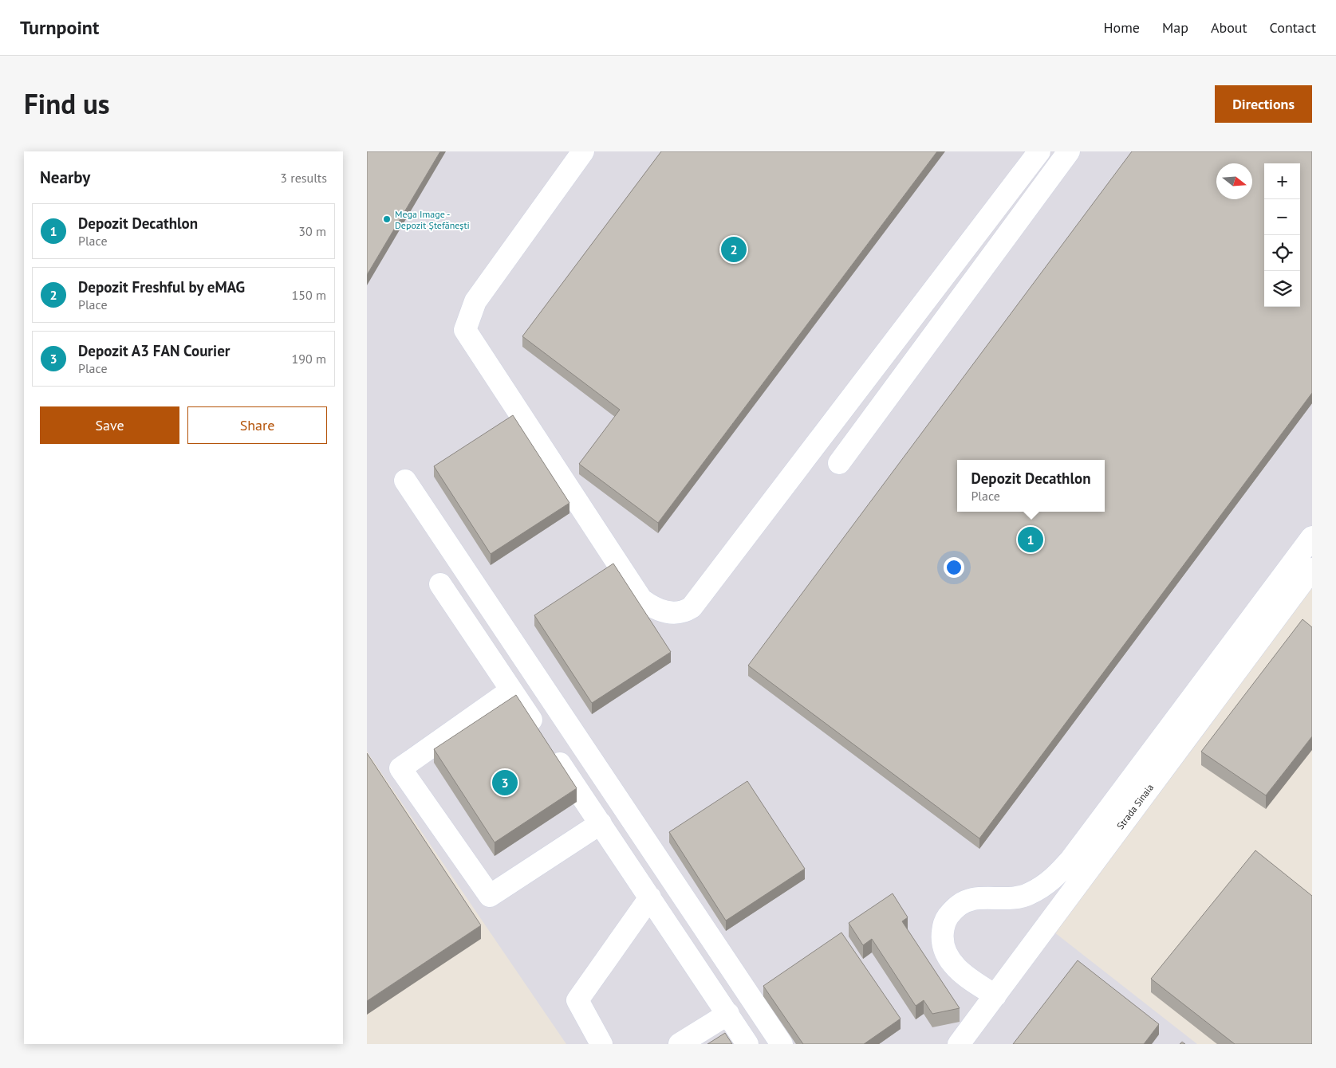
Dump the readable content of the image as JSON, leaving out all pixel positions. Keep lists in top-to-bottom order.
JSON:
{
  "streets": {
    "street": ["Strada Sinaia"]
  },
  "places": ["Mega Image - Depozit Ștefănești"],
  "north": "right",
  "page": {
    "header": "Turnpoint",
    "nav": [
      "Home",
      "Map",
      "About",
      "Contact"
    ],
    "title": "Find us",
    "buttons": [
      "Directions",
      ["Save", "Share"]
    ],
    "heading": ["Nearby", "3 results"],
    "map_buttons": ["+", "−"],
    "list": [
      {
        "mark": "1",
        "name": "Depozit Decathlon",
        "note": "Place",
        "value": "30 m"
      },
      {
        "mark": "2",
        "name": "Depozit Freshful by eMAG",
        "note": "Place",
        "value": "150 m"
      },
      {
        "mark": "3",
        "name": "Depozit A3 FAN Courier",
        "note": "Place",
        "value": "190 m"
      }
    ],
    "pins": ["2", "1", "3"],
    "popup": ["Depozit Decathlon", "Place"]
  }
}
